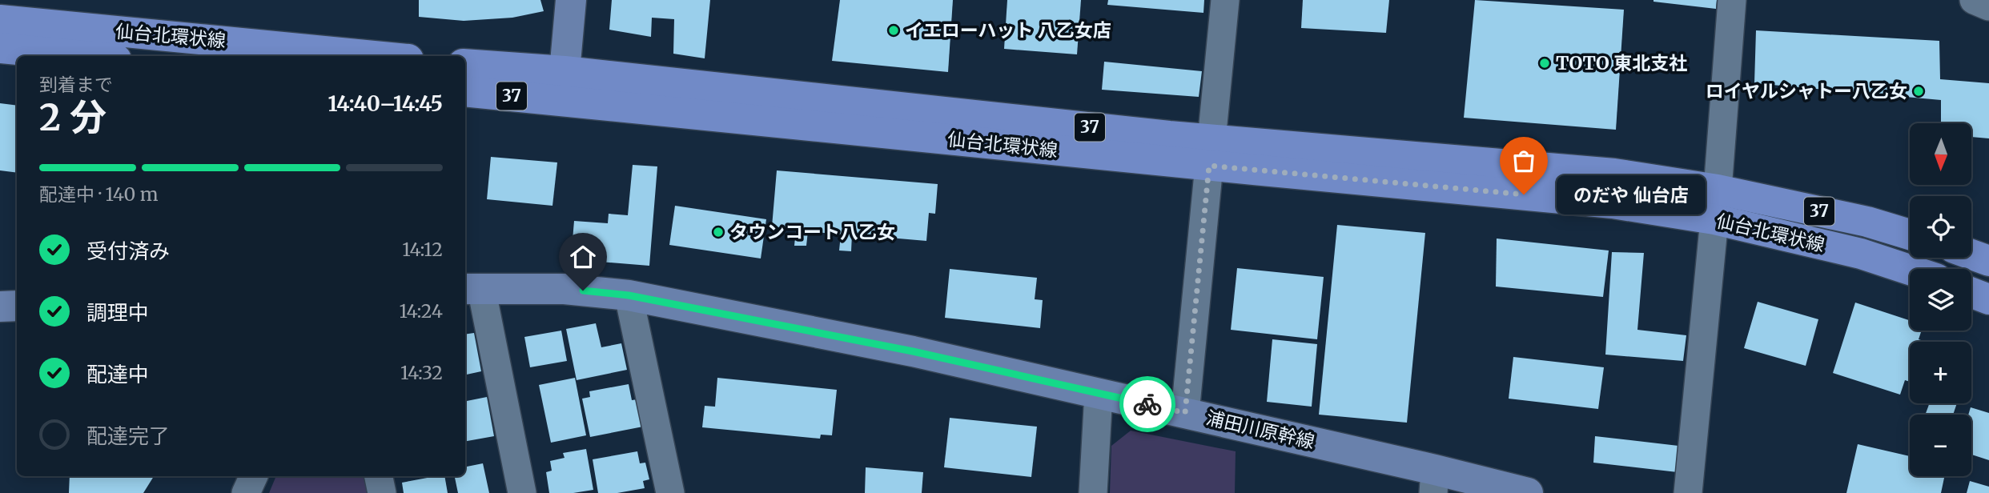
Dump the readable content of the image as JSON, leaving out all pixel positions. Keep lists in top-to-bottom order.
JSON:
{
  "streets": {
    "main road": ["仙台北環状線", "37"],
    "street": ["浦田川原幹線"]
  },
  "places": [
    "イエローハット 八乙女店",
    "TOTO 東北支社",
    "ロイヤルシャトー八乙女",
    "のだや 仙台店",
    "タウンコート八乙女"
  ],
  "north": "bottom",
  "page": {
    "heading": ["2 分", "到着まで", "14:40–14:45"],
    "map_buttons": ["+", "−"],
    "bar": "配達中 · 140 m",
    "bubble": "のだや 仙台店",
    "list": [
      ["受付済み", "14:12"],
      ["調理中", "14:24"],
      ["配達中", "14:32"],
      "配達完了"
    ]
  }
}
